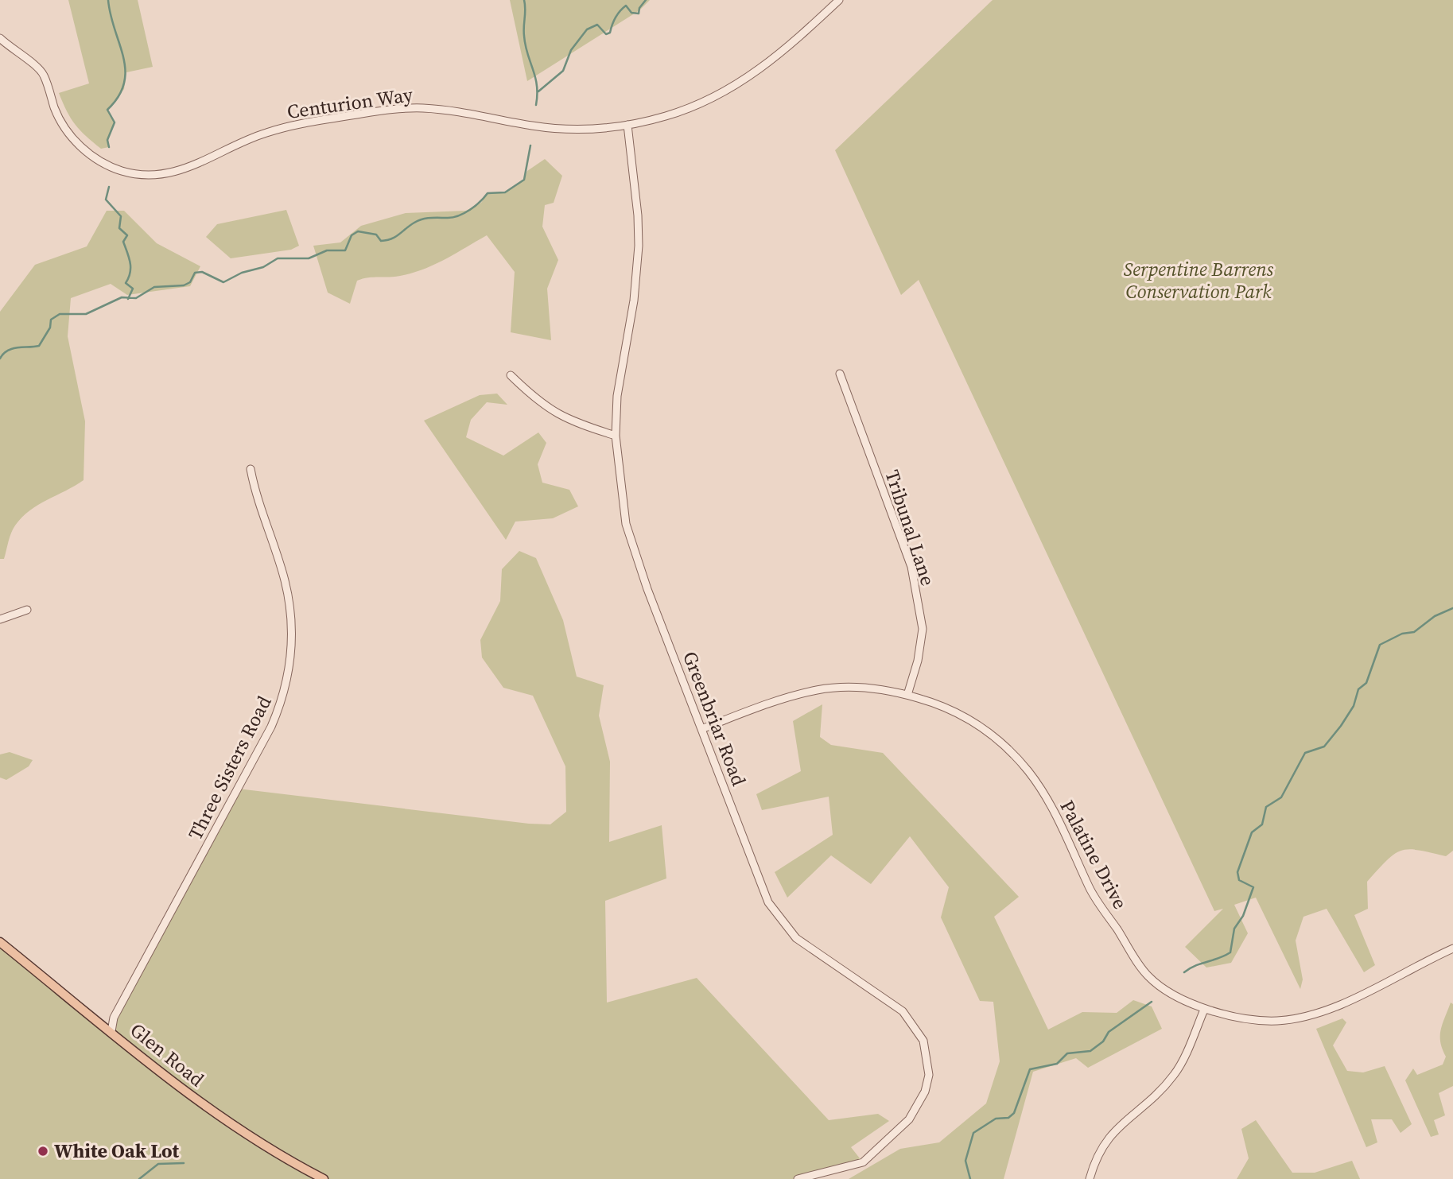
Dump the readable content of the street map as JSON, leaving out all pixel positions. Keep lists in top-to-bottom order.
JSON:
{
  "streets": {
    "main road": ["Glen Road"],
    "street": [
      "Centurion Way",
      "Tribunal Lane",
      "Greenbriar Road",
      "Three Sisters Road",
      "Palatine Drive"
    ]
  },
  "crossings": [
    ["Centurion Way", "Greenbriar Road"],
    ["Tribunal Lane", "Palatine Drive"],
    ["Greenbriar Road", "Palatine Drive"],
    ["Three Sisters Road", "Glen Road"]
  ],
  "parks": ["Serpentine Barrens Conservation Park"],
  "places": ["White Oak Lot"]
}
